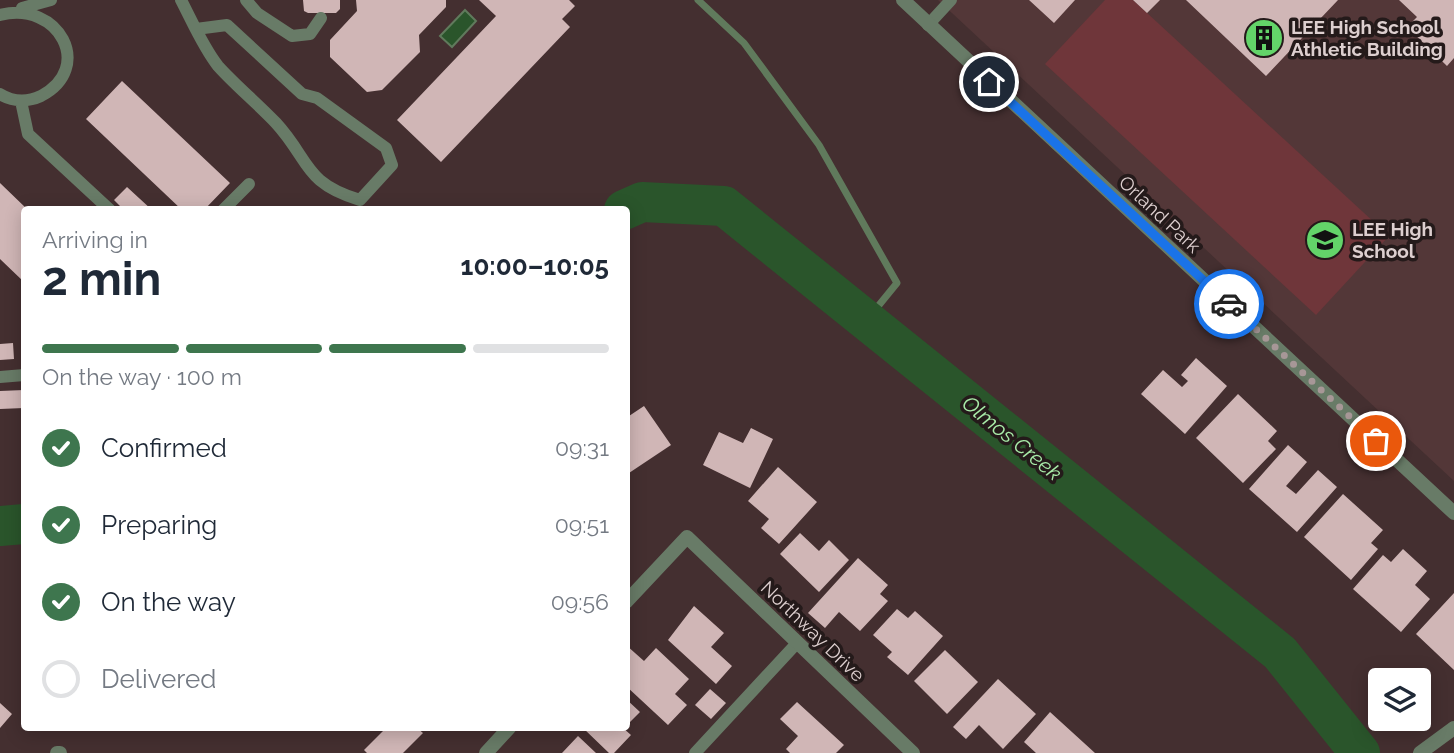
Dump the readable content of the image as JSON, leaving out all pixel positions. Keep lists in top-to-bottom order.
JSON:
{
  "streets": {
    "street": ["Orland Park", "Northway Drive"]
  },
  "water": ["Olmos Creek"],
  "places": {
    "building": ["LEE High School Athletic Building"],
    "school or university": ["LEE High School"]
  },
  "page": {
    "heading": ["2 min", "Arriving in", "10:00–10:05"],
    "bar": "On the way · 100 m",
    "list": [
      ["Confirmed", "09:31"],
      ["Preparing", "09:51"],
      ["On the way", "09:56"],
      "Delivered"
    ]
  }
}
